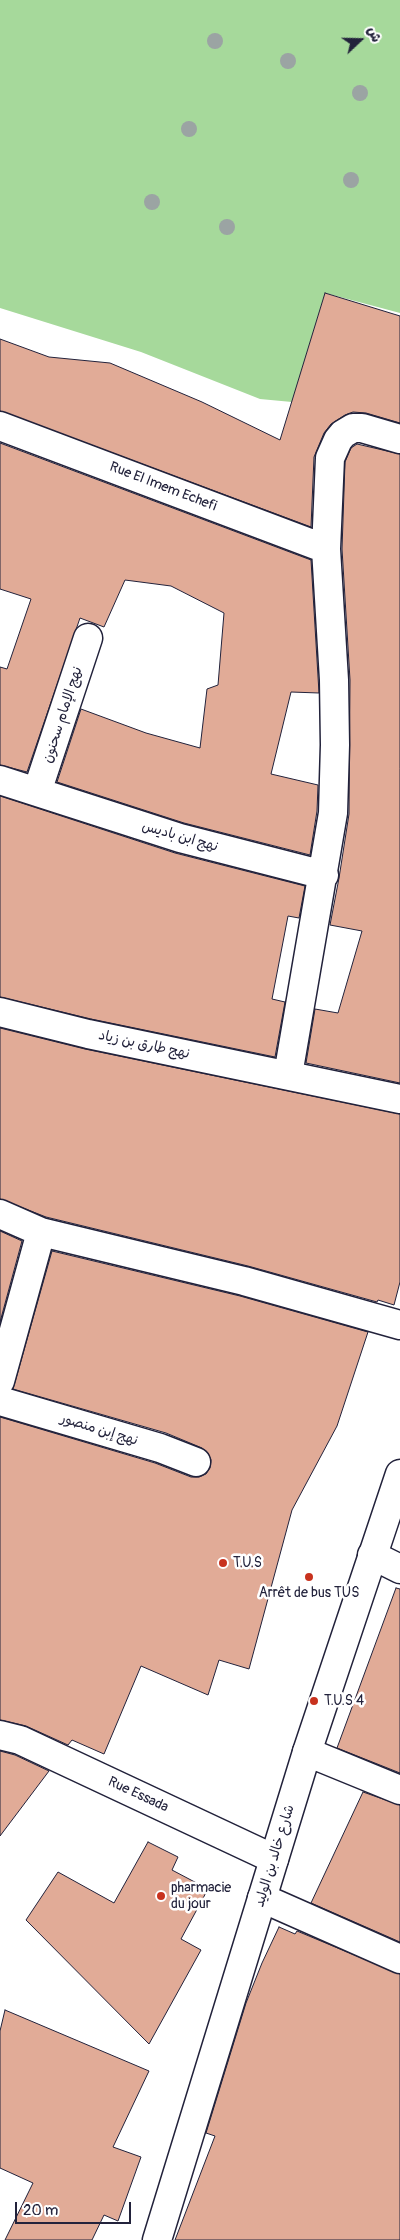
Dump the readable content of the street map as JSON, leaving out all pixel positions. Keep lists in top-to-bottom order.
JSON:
{
  "streets": {
    "street": [
      "Rue El Imem Echefi",
      "نهج الإمام سحنون",
      "نهج ابن باديس",
      "نهج طارق بن زياد",
      "نهج إبن منصور",
      "Rue Essada",
      "شارع خالد بن الوليد"
    ]
  },
  "crossings": [
    ["نهج الإمام سحنون", "نهج ابن باديس"],
    ["Rue Essada", "شارع خالد بن الوليد"]
  ],
  "places": [
    "T.U.S",
    "Arrêt de bus TUS",
    "T.U.S 4",
    "pharmacie du jour"
  ],
  "scale_bar": "20 m",
  "north": "right"
}
